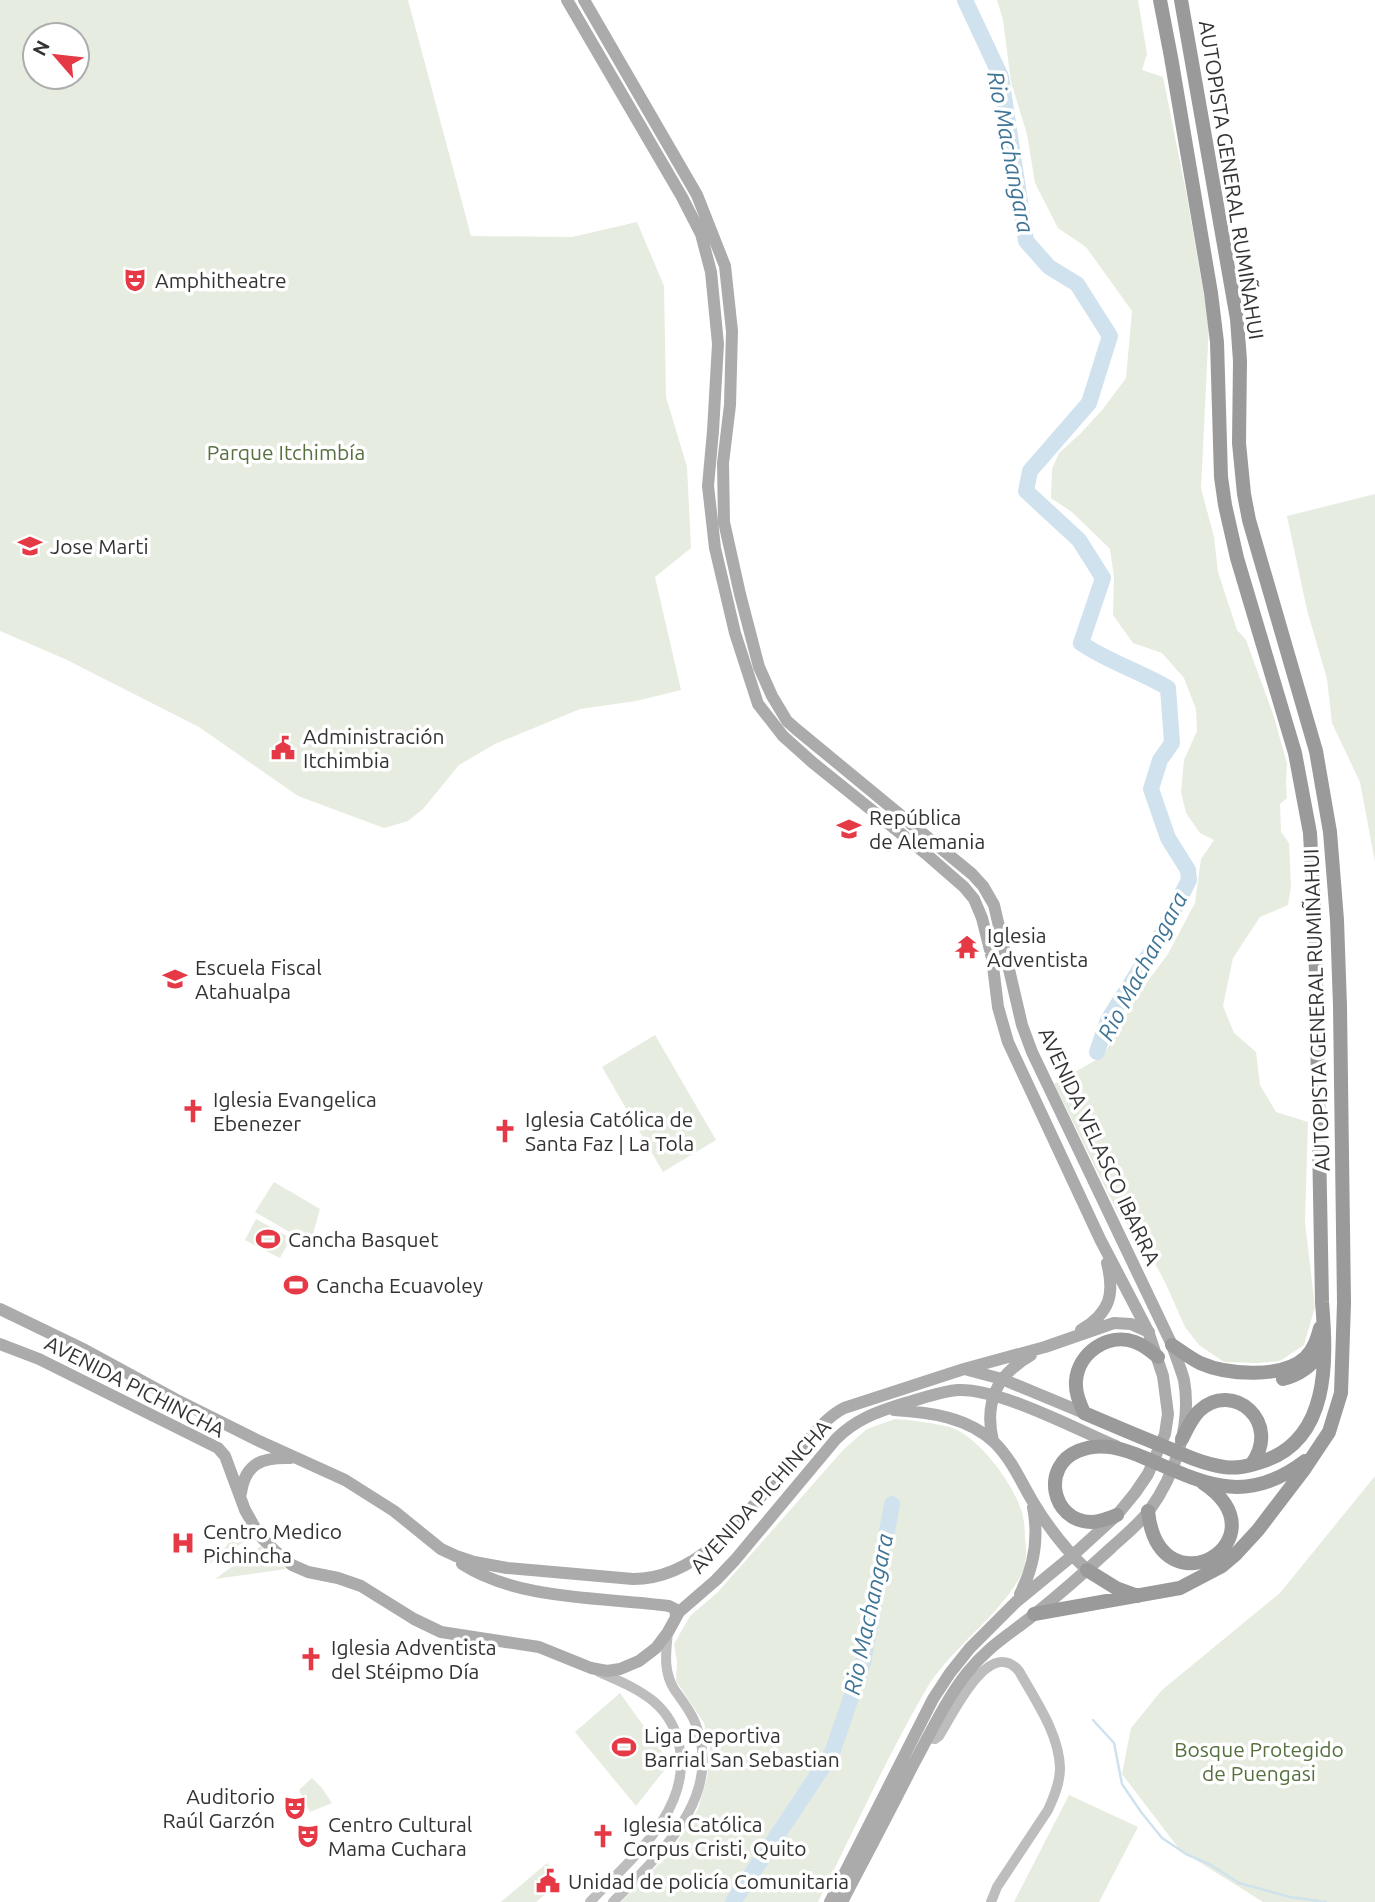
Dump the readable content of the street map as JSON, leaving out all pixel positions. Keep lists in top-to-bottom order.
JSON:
{
  "streets": {
    "highway": ["AUTOPISTA GENERAL RUMIÑAHUI", "AVENIDA PICHINCHA"],
    "main road": ["AVENIDA VELASCO IBARRA"]
  },
  "crossings": [
    ["AUTOPISTA GENERAL RUMIÑAHUI", "AVENIDA PICHINCHA"]
  ],
  "water": ["Rio Machangara"],
  "parks": ["Parque Itchimbía", "Bosque Protegido de Puengasi"],
  "places": {
    "theatre": ["Amphitheatre", "Auditorio Raúl Garzón", "Centro Cultural Mama Cuchara"],
    "school or university": ["Jose Marti", "República de Alemania", "Escuela Fiscal Atahualpa"],
    "public building": ["Administración Itchimbia", "Unidad de policía Comunitaria"],
    "temple": ["Iglesia Adventista"],
    "church": [
      "Iglesia Evangelica Ebenezer",
      "Iglesia Católica de Santa Faz | La Tola",
      "Iglesia Adventista del Stéipmo Día",
      "Iglesia Católica Corpus Cristi, Quito"
    ],
    "sports": ["Cancha Basquet", "Cancha Ecuavoley", "Liga Deportiva Barrial San Sebastian"],
    "hospital": ["Centro Medico Pichincha"]
  },
  "north": "top left"
}
